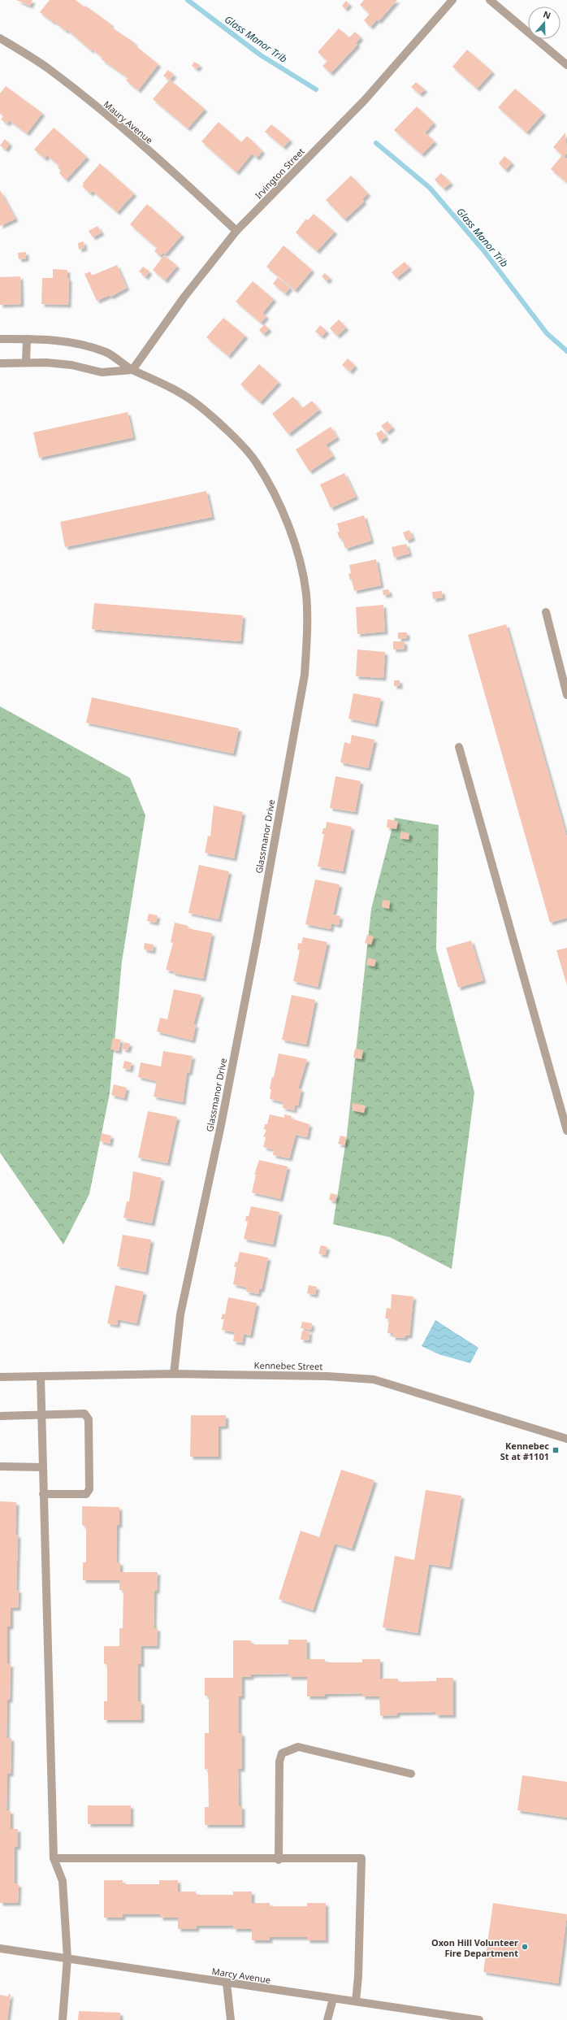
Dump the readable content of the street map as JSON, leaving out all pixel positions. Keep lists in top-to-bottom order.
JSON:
{
  "streets": {
    "street": [
      "Maury Avenue",
      "Irvington Street",
      "Glassmanor Drive",
      "Kennebec Street",
      "Marcy Avenue"
    ]
  },
  "crossings": [
    ["Maury Avenue", "Irvington Street"],
    ["Irvington Street", "Glassmanor Drive"],
    ["Glassmanor Drive", "Kennebec Street"]
  ],
  "water": ["Glass Manor Trib"],
  "places": {
    "transit": ["Kennebec St at #1101"],
    "other": ["Oxon Hill Volunteer Fire Department"]
  },
  "north": "top"
}
